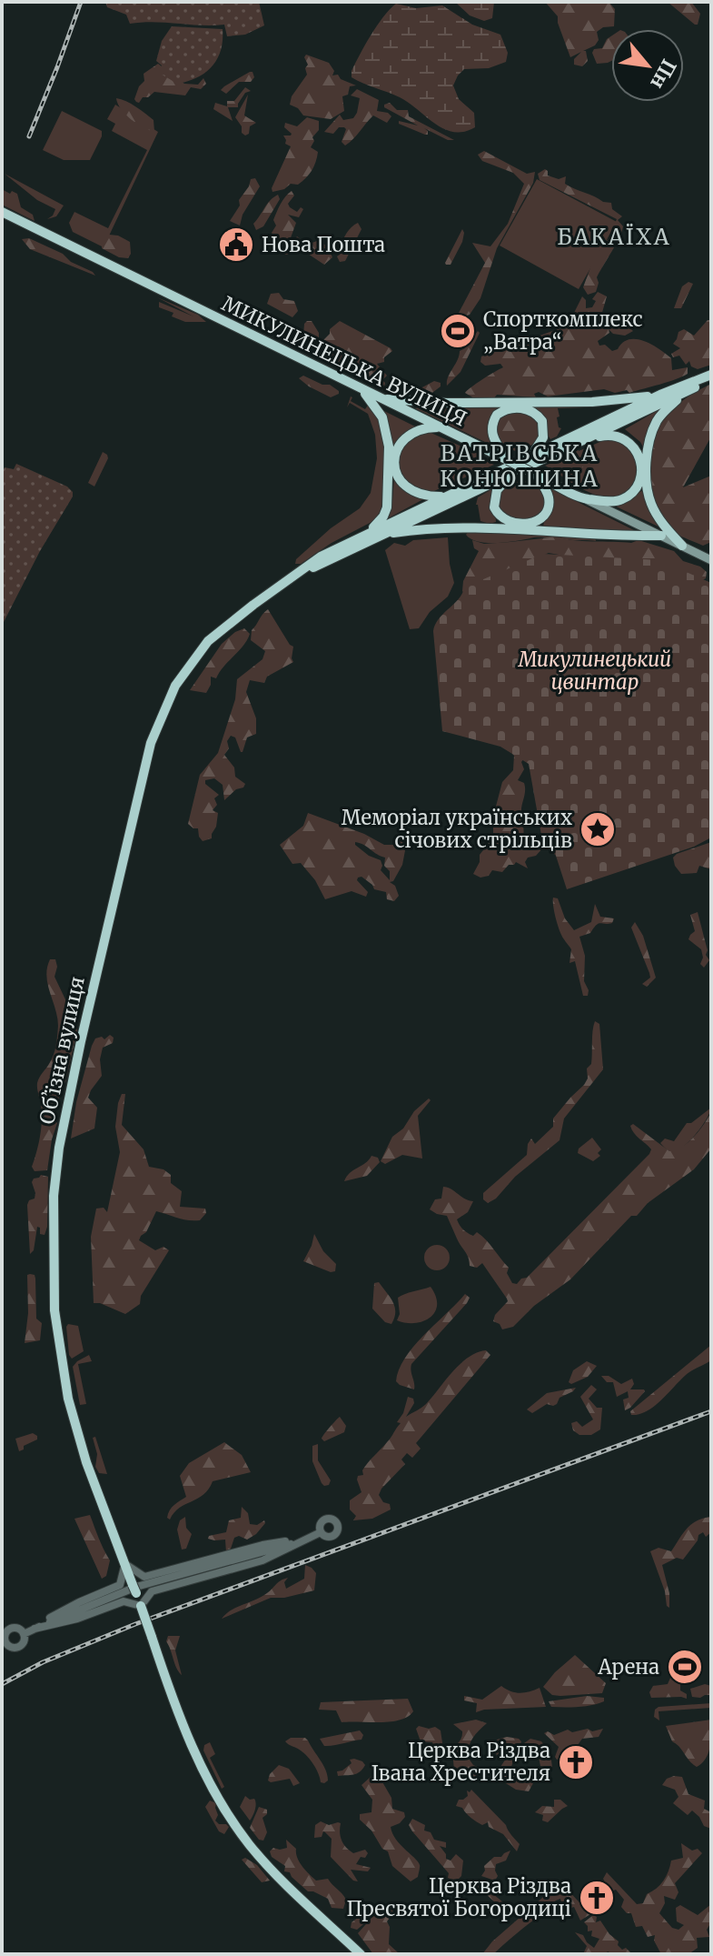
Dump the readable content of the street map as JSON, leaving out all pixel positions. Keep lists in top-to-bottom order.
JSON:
{
  "streets": {
    "highway": ["МИКУЛИНЕЦЬКА ВУЛИЦЯ", "Обʼїзна вулиця"]
  },
  "districts": ["БАКАЇХА", "ВАТРІВСЬКА КОНЮШИНА"],
  "parks": ["Микулинецький цвинтар"],
  "places": {
    "public building": ["Нова Пошта"],
    "sports": ["Спорткомплекс „Ватра“", "Арена"],
    "place": ["Меморіал українських січових стрільців"],
    "church": ["Церква Різдва Івана Хрестителя", "Церква Різдва Пресвятої Богородиці"]
  },
  "north": "bottom right"
}
